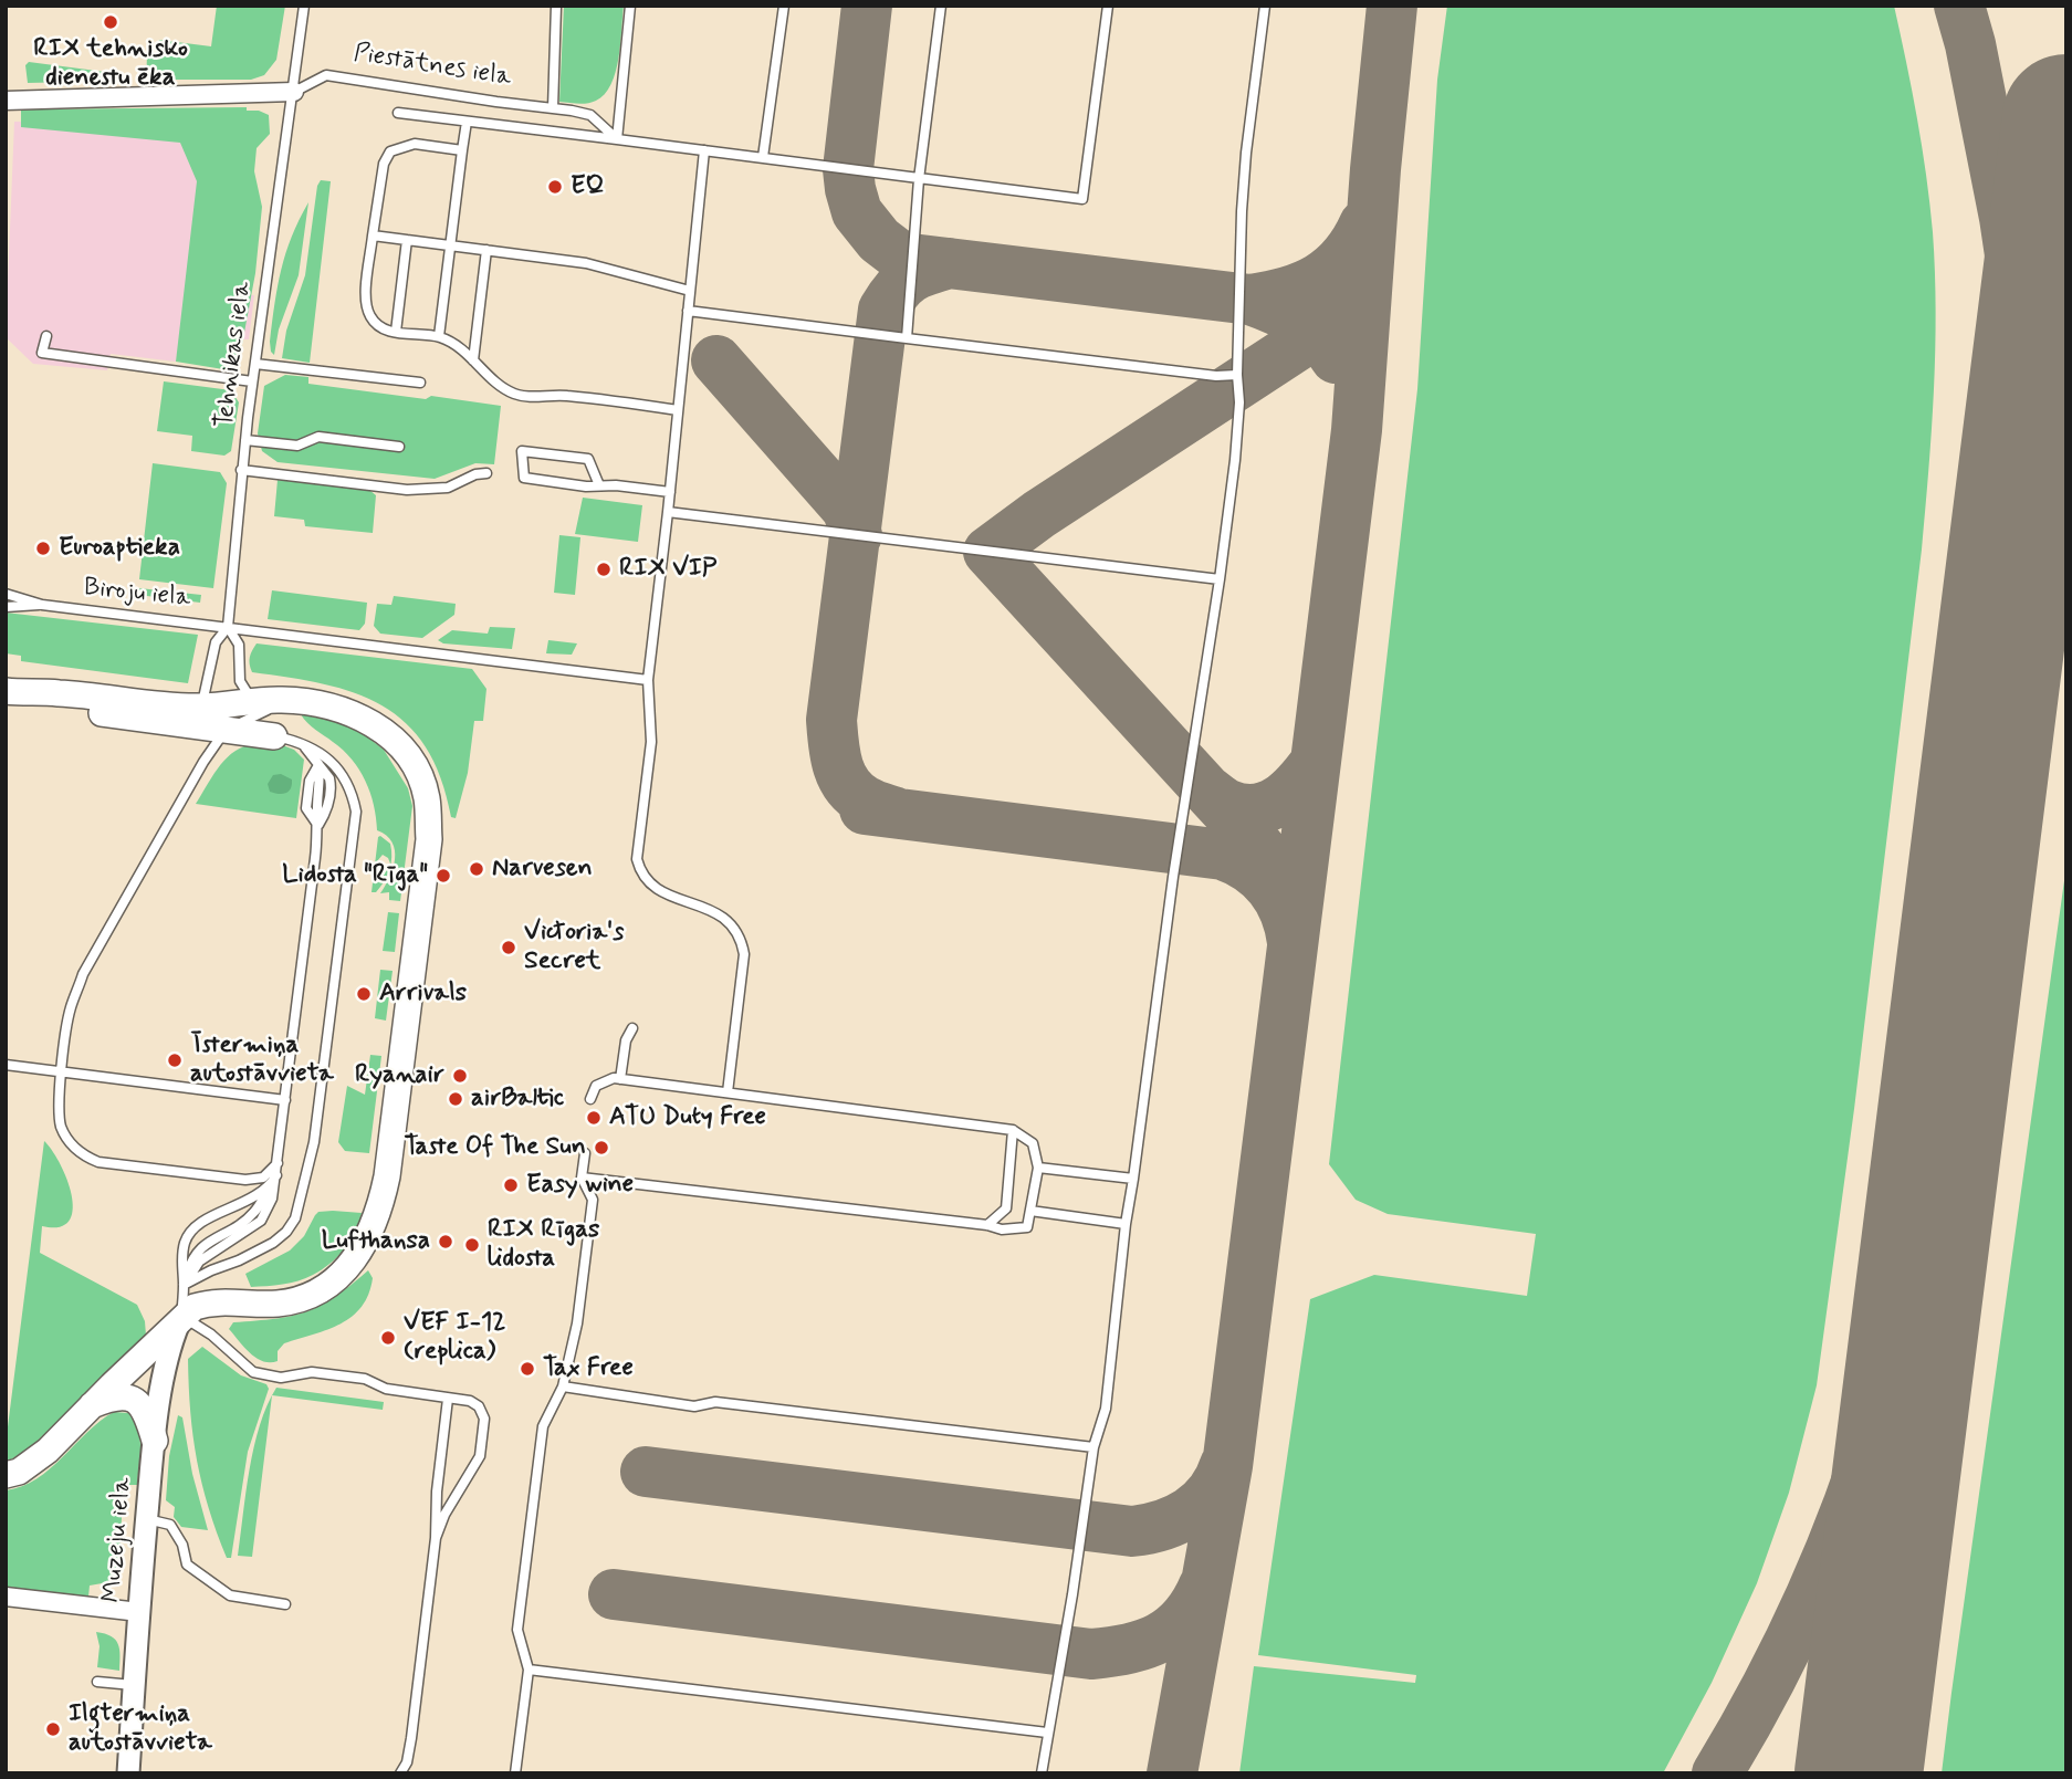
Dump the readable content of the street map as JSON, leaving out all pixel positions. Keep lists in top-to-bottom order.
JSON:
{
  "streets": {
    "street": ["Piestātnes iela", "Muzeju iela"],
    "lane": ["Tehnikas iela", "Biroju iela"]
  },
  "crossings": [
    ["Piestātnes iela", "Tehnikas iela"],
    ["Tehnikas iela", "Biroju iela"]
  ],
  "places": [
    "RIX tehnisko dienestu ēka",
    "EQ",
    "Euroaptieka",
    "RIX VIP",
    "Narvesen",
    "Lidosta \"Rīga\"",
    "Victoria's Secret",
    "Arrivals",
    "Īstermiņa autostāvvieta",
    "Ryanair",
    "airBaltic",
    "ATU Duty Free",
    "Taste Of The Sun",
    "Easy wine",
    "Lufthansa",
    "RIX Rīgas lidosta",
    "VEF I-12 (replica)",
    "Tax Free",
    "Ilgtermiņa autostāvvieta"
  ]
}
